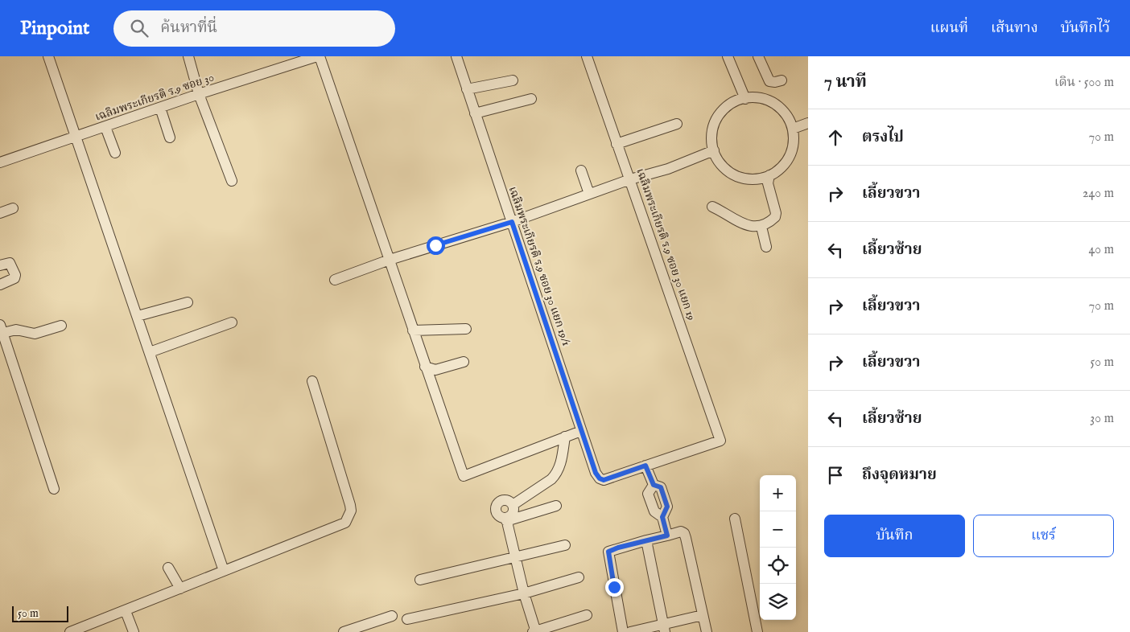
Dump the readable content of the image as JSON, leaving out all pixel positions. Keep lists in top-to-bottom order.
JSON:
{
  "streets": {
    "street": ["เฉลิมพระเกียรติ ร.9 ซอย 30", "เฉลิมพระเกียรติ ร.9 ซอย 30 แยก 19", "เฉลิมพระเกียรติ ร.9 ซอย 30 แยก 19/1"]
  },
  "crossings": [
    ["เฉลิมพระเกียรติ ร.9 ซอย 30 แยก 19", "เฉลิมพระเกียรติ ร.9 ซอย 30 แยก 19/1"]
  ],
  "scale_bar": "50 m",
  "page": {
    "header": "Pinpoint",
    "search": "ค้นหาที่นี่",
    "nav": ["แผนที่", "เส้นทาง", "บันทึกไว้"],
    "heading": ["7 นาที", "เดิน · 500 m"],
    "list": [
      ["ตรงไป", "70 m"],
      ["เลี้ยวขวา", "240 m"],
      ["เลี้ยวซ้าย", "40 m"],
      ["เลี้ยวขวา", "70 m"],
      ["เลี้ยวขวา", "50 m"],
      ["เลี้ยวซ้าย", "30 m"],
      "ถึงจุดหมาย"
    ],
    "map_buttons": ["+", "−"],
    "buttons": ["บันทึก", "แชร์"],
    "scale": "50 m"
  }
}
